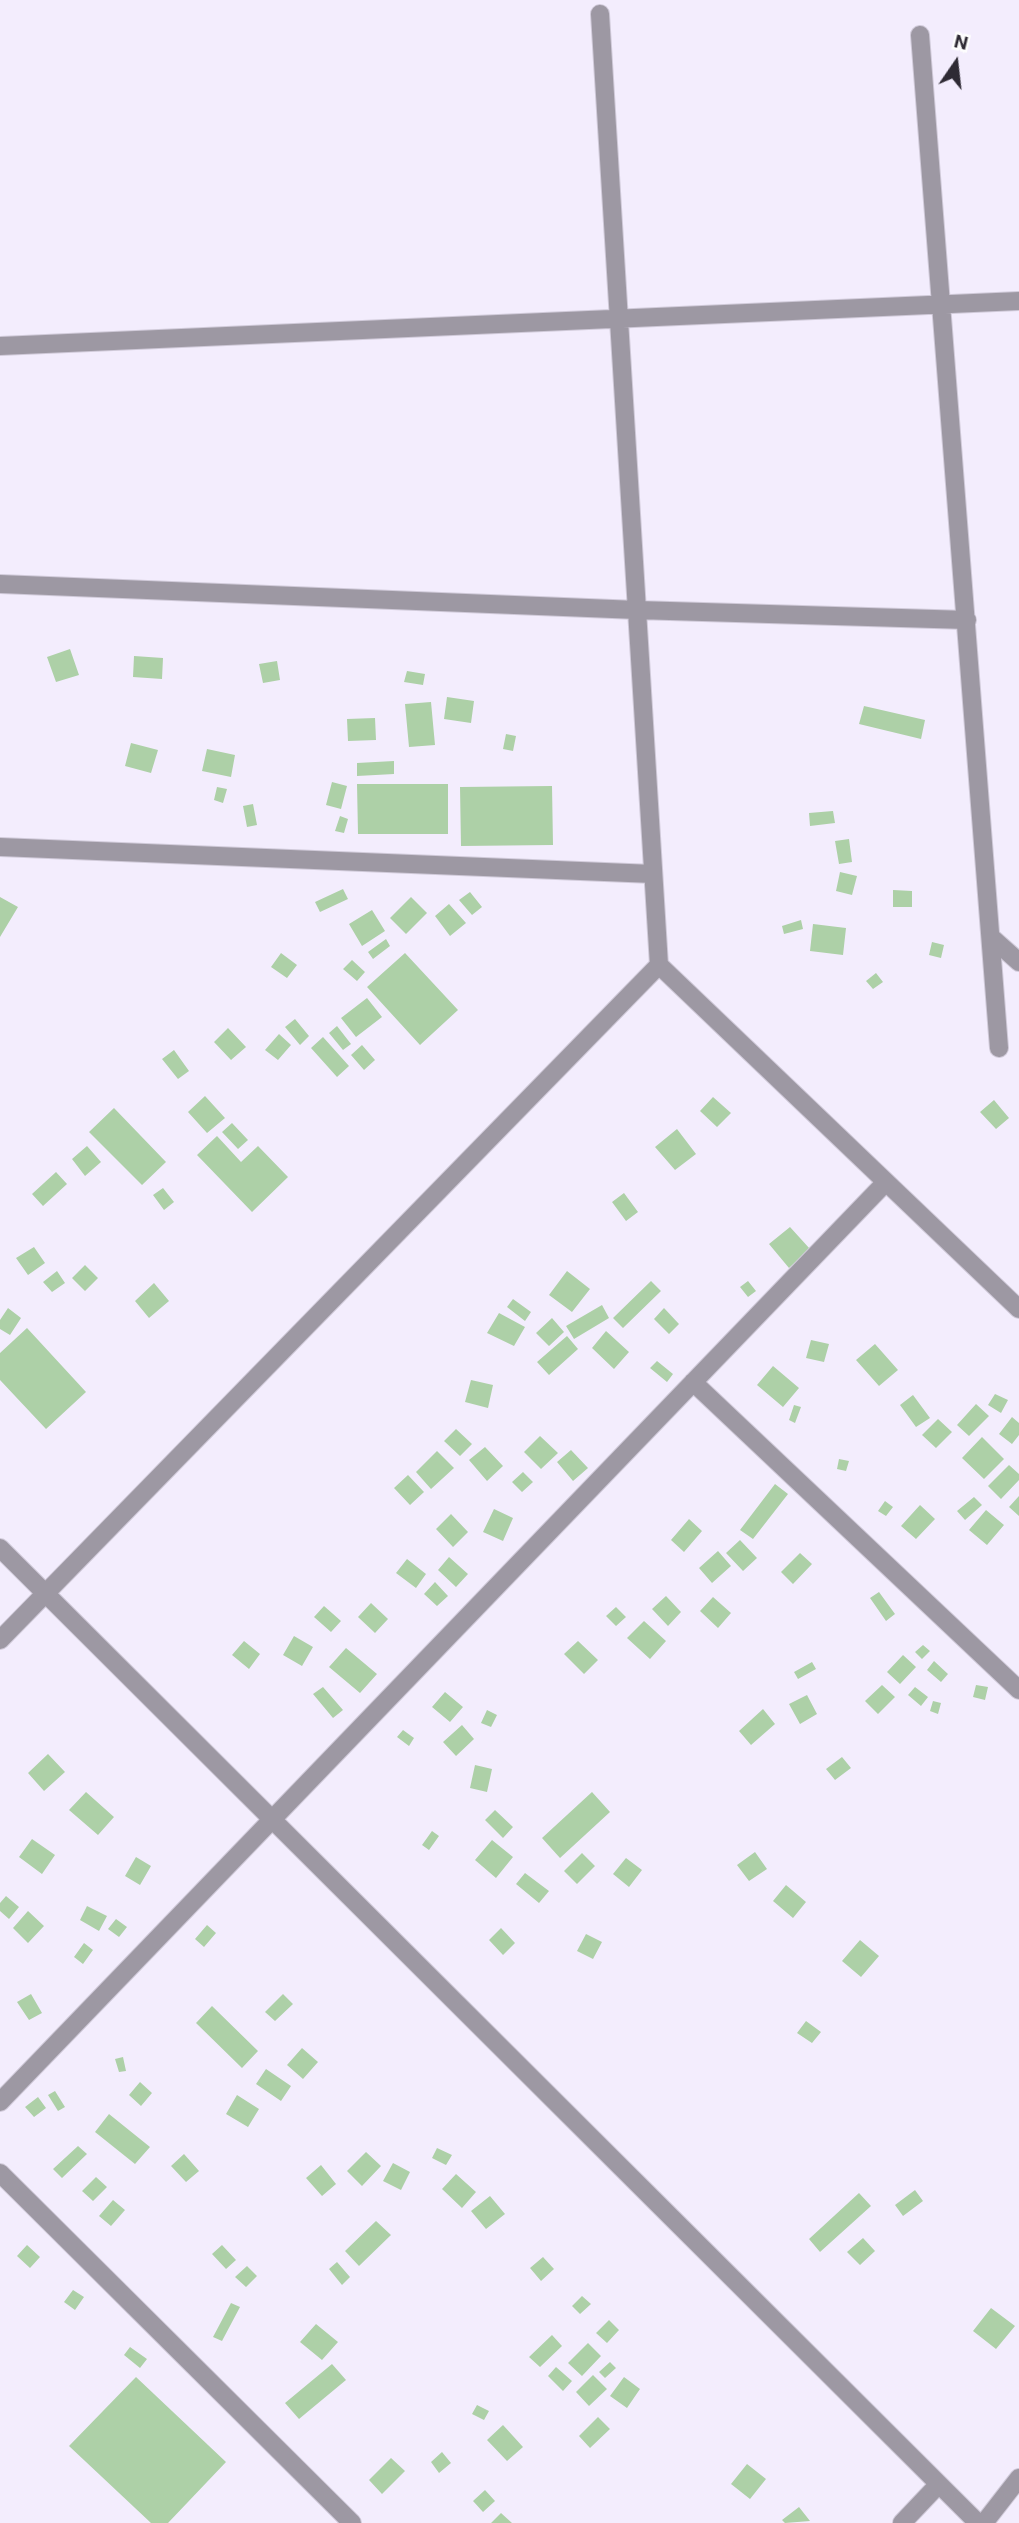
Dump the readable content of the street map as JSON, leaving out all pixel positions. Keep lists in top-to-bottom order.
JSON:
{
  "north": "top"
}
